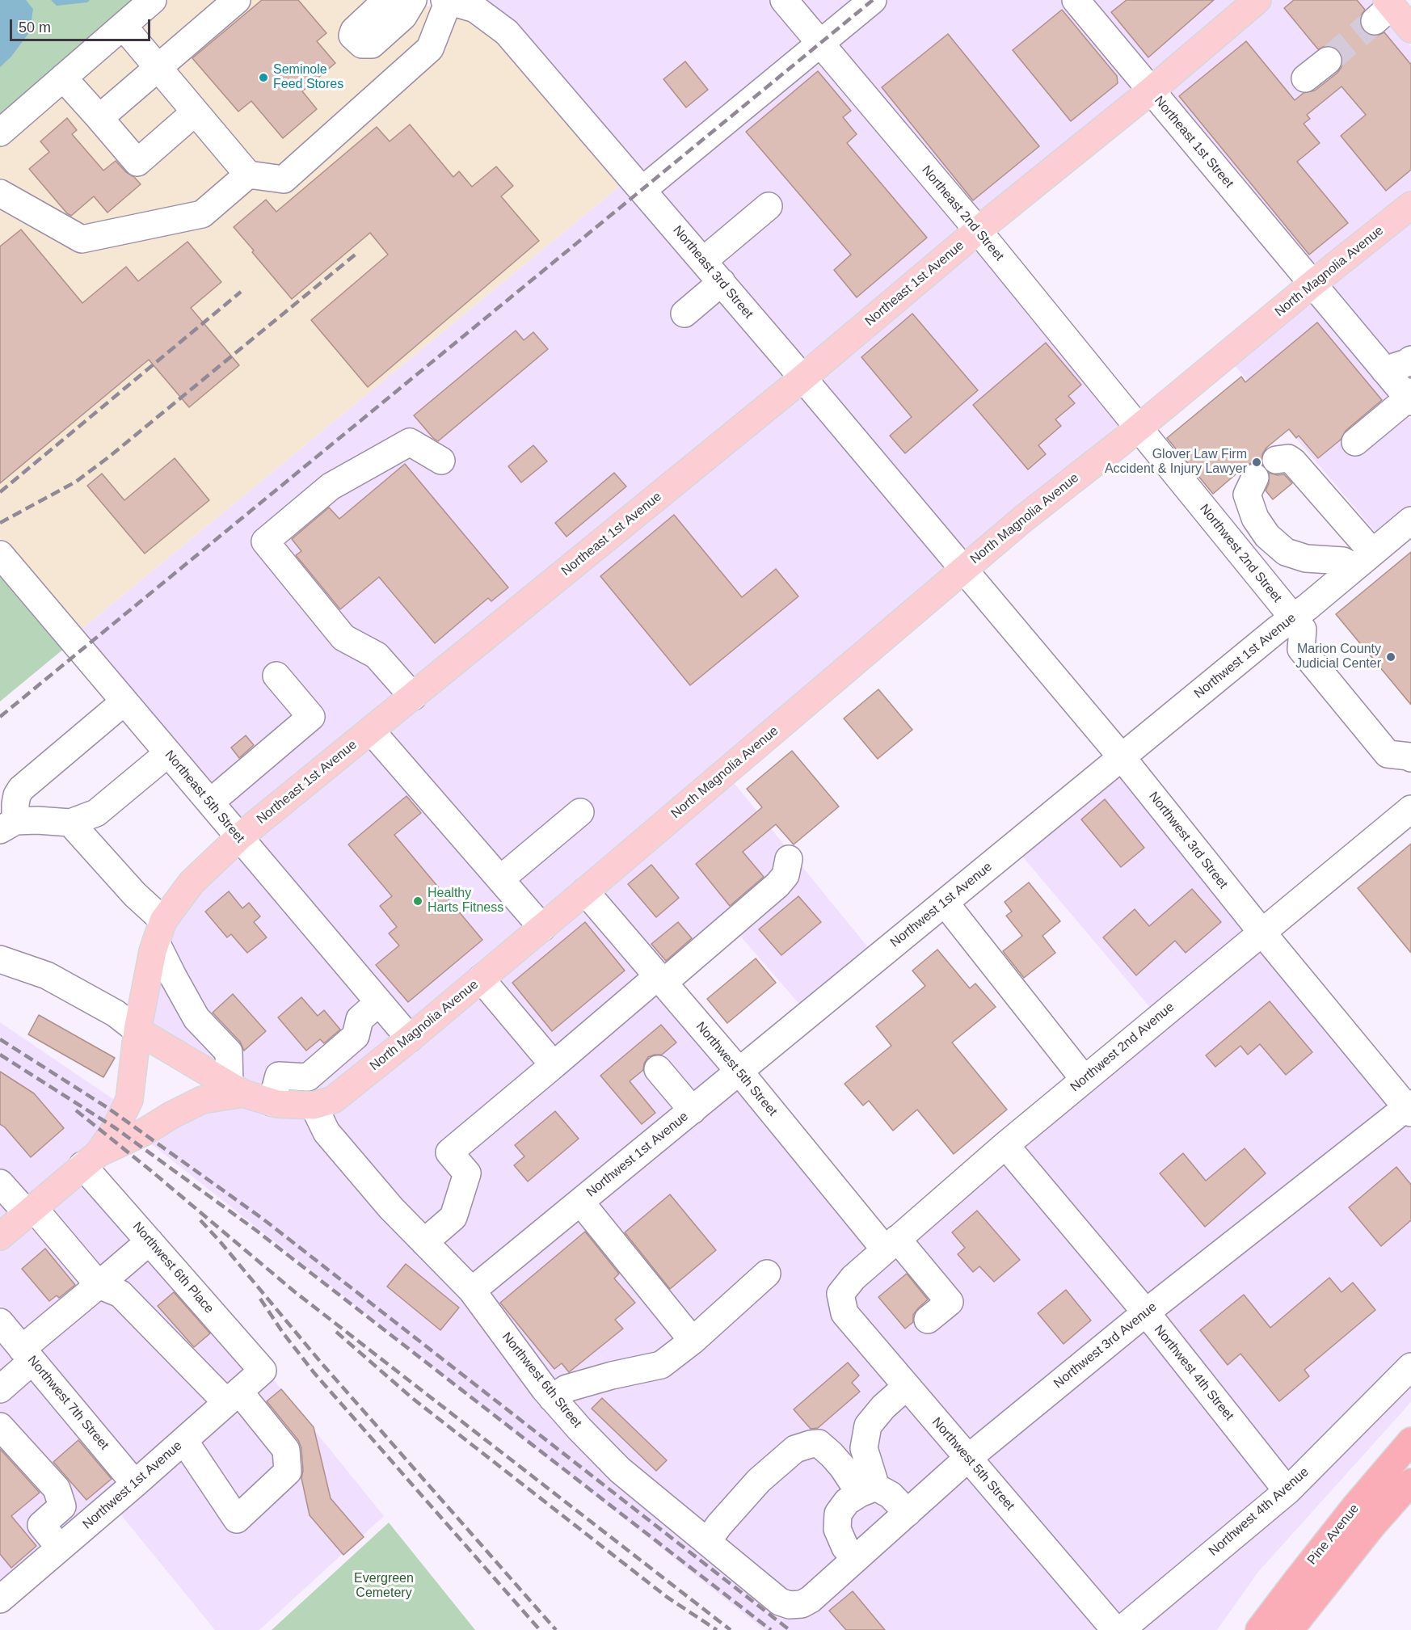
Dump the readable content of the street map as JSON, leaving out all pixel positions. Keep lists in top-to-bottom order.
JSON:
{
  "streets": {
    "highway": ["Pine Avenue"],
    "main road": ["North Magnolia Avenue", "Northeast 1st Avenue"],
    "street": [
      "Northeast 1st Street",
      "Northeast 2nd Street",
      "Northeast 3rd Street",
      "Northwest 2nd Street",
      "Northwest 1st Avenue",
      "Northeast 5th Street",
      "Northwest 3rd Street",
      "Northwest 2nd Avenue",
      "Northwest 5th Street",
      "Northwest 6th Place",
      "Northwest 3rd Avenue",
      "Northwest 4th Street",
      "Northwest 6th Street",
      "Northwest 7th Street",
      "Northwest 4th Avenue"
    ]
  },
  "crossings": [
    ["Northeast 1st Street", "North Magnolia Avenue"],
    ["Northeast 1st Street", "Northeast 1st Avenue"],
    ["Northeast 2nd Street", "North Magnolia Avenue"],
    ["Northeast 2nd Street", "Northeast 1st Avenue"],
    ["Northeast 2nd Street", "Northwest 2nd Street"],
    ["North Magnolia Avenue", "Northeast 3rd Street"],
    ["North Magnolia Avenue", "Northeast 1st Avenue"],
    ["North Magnolia Avenue", "Northwest 2nd Street"],
    ["North Magnolia Avenue", "Northeast 5th Street"],
    ["North Magnolia Avenue", "Northwest 3rd Street"],
    ["North Magnolia Avenue", "Northwest 5th Street"],
    ["North Magnolia Avenue", "Northwest 6th Place"],
    ["North Magnolia Avenue", "Northwest 6th Street"],
    ["Northeast 3rd Street", "Northeast 1st Avenue"],
    ["Northeast 3rd Street", "Northwest 3rd Street"],
    ["Northeast 1st Avenue", "Northeast 5th Street"],
    ["Northeast 1st Avenue", "Northwest 6th Place"],
    ["Northwest 2nd Street", "Northwest 1st Avenue"],
    ["Northwest 1st Avenue", "Northwest 3rd Street"],
    ["Northwest 1st Avenue", "Northwest 5th Street"],
    ["Northwest 1st Avenue", "Northwest 6th Place"],
    ["Northwest 1st Avenue", "Northwest 6th Street"],
    ["Northwest 1st Avenue", "Northwest 7th Street"],
    ["Northwest 3rd Street", "Northwest 2nd Avenue"],
    ["Northwest 3rd Street", "Northwest 3rd Avenue"],
    ["Northwest 2nd Avenue", "Northwest 5th Street"],
    ["Northwest 2nd Avenue", "Northwest 4th Street"],
    ["Northwest 5th Street", "Northwest 3rd Avenue"],
    ["Northwest 3rd Avenue", "Northwest 4th Street"],
    ["Northwest 3rd Avenue", "Northwest 6th Street"],
    ["Northwest 4th Street", "Northwest 4th Avenue"]
  ],
  "parks": ["Evergreen Cemetery"],
  "places": [
    "Seminole Feed Stores",
    "Glover Law Firm Accident & Injury Lawyer",
    "Marion County Judicial Center",
    "Healthy Harts Fitness"
  ],
  "scale_bar": "50 m"
}
